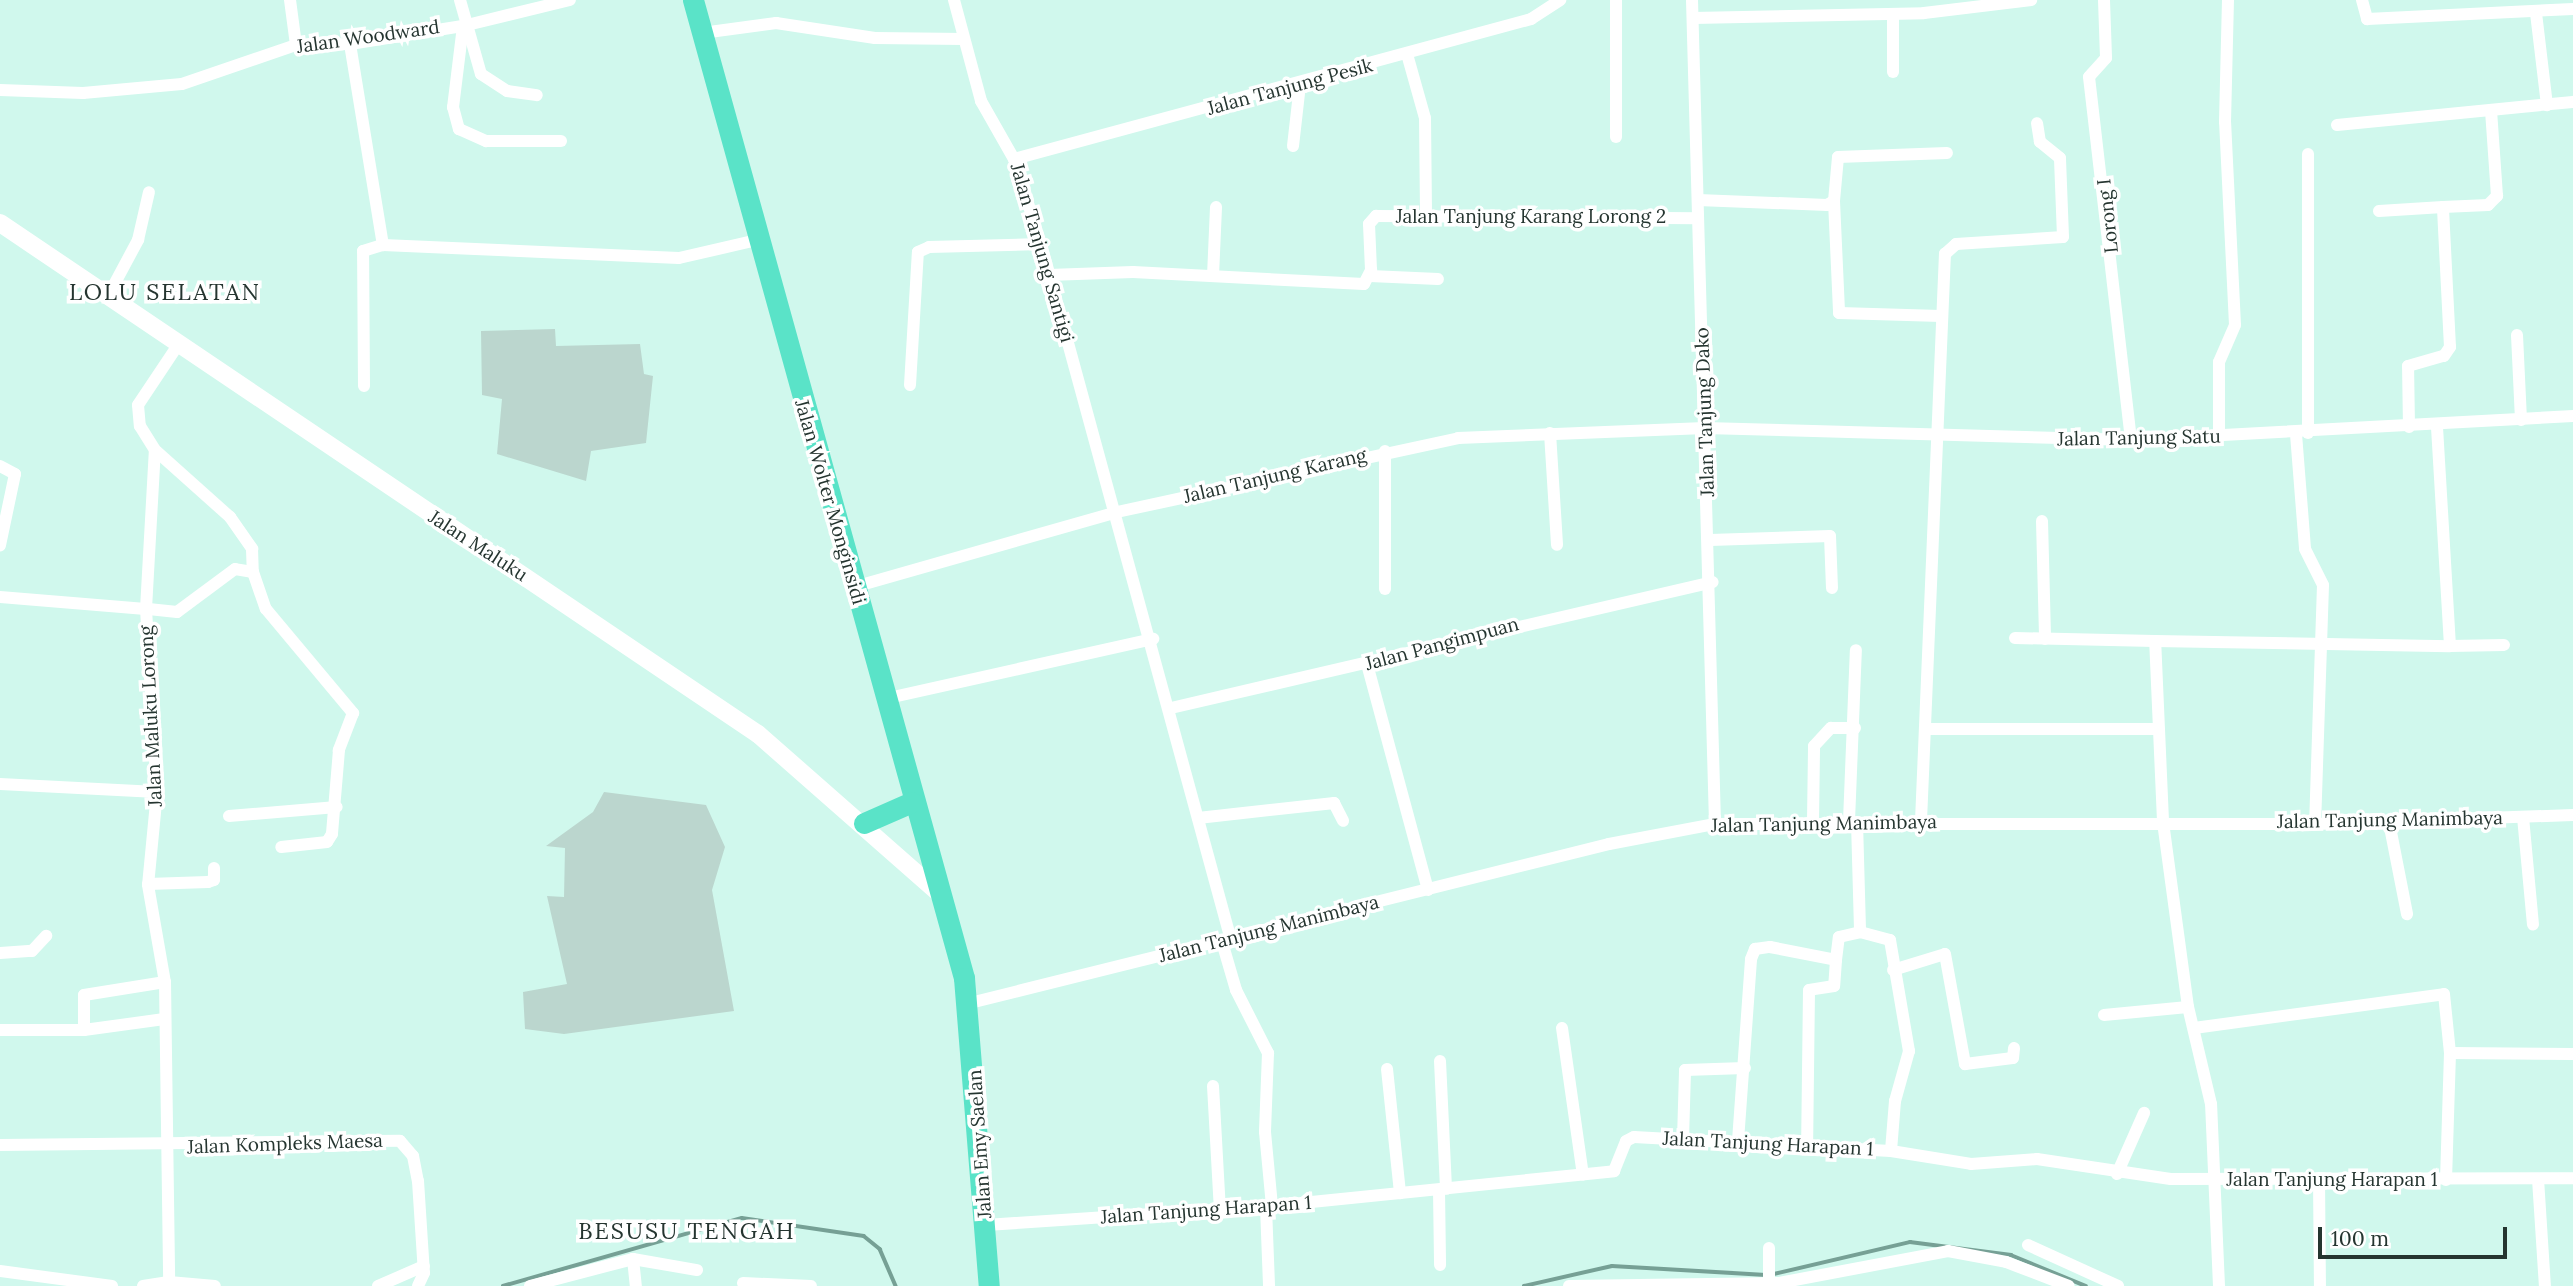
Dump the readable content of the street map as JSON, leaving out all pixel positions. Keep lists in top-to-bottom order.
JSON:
{
  "streets": {
    "highway": ["Jalan Wolter Monginsidi", "Jalan Emy Saelan"],
    "main road": ["Jalan Maluku"],
    "street": [
      "Jalan Woodward",
      "Jalan Tanjung Pesik",
      "Lorong I",
      "Jalan Tanjung Karang Lorong 2",
      "Jalan Tanjung Santigi",
      "Jalan Tanjung Dako",
      "Jalan Tanjung Satu",
      "Jalan Tanjung Karang",
      "Jalan Pangimpuan",
      "Jalan Maluku Lorong",
      "Jalan Tanjung Manimbaya",
      "Jalan Kompleks Maesa",
      "Jalan Tanjung Harapan 1"
    ]
  },
  "crossings": [
    ["Jalan Tanjung Pesik", "Jalan Tanjung Santigi"],
    ["Lorong I", "Jalan Tanjung Satu"],
    ["Jalan Tanjung Karang Lorong 2", "Jalan Tanjung Dako"],
    ["Jalan Tanjung Santigi", "Jalan Tanjung Karang"],
    ["Jalan Tanjung Dako", "Jalan Tanjung Satu"],
    ["Jalan Tanjung Dako", "Jalan Tanjung Karang"],
    ["Jalan Tanjung Dako", "Jalan Pangimpuan"],
    ["Jalan Tanjung Dako", "Jalan Tanjung Manimbaya"],
    ["Jalan Tanjung Satu", "Jalan Tanjung Karang"],
    ["Jalan Tanjung Karang", "Jalan Wolter Monginsidi"],
    ["Jalan Wolter Monginsidi", "Jalan Maluku"],
    ["Jalan Wolter Monginsidi", "Jalan Tanjung Manimbaya"],
    ["Jalan Wolter Monginsidi", "Jalan Emy Saelan"],
    ["Jalan Maluku Lorong", "Jalan Kompleks Maesa"],
    ["Jalan Tanjung Manimbaya", "Jalan Emy Saelan"],
    ["Jalan Emy Saelan", "Jalan Tanjung Harapan 1"]
  ],
  "districts": ["LOLU SELATAN", "BESUSU TENGAH"],
  "scale_bar": "100 m"
}
